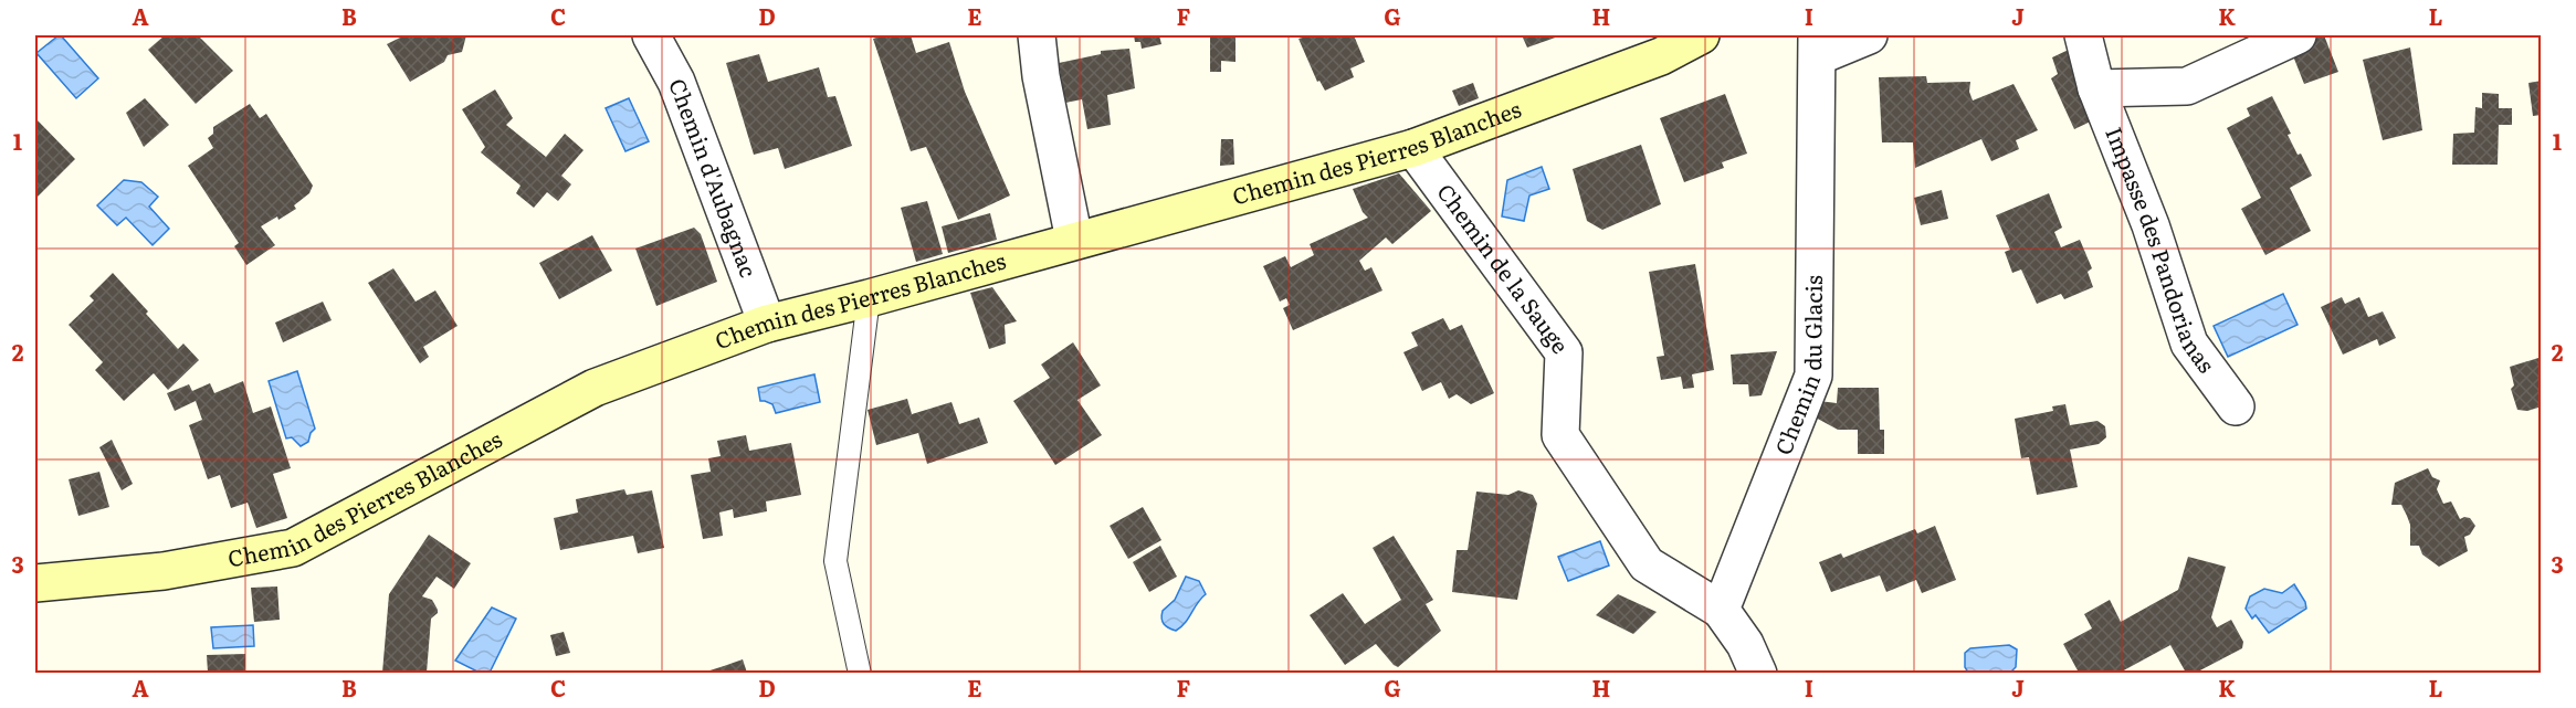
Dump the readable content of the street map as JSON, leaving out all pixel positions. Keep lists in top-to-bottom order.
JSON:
{
  "streets": {
    "street": [
      "Chemin des Pierres Blanches",
      "Chemin d'Aubagnac",
      "Impasse des Pandorianas",
      "Chemin de la Sauge",
      "Chemin du Glacis"
    ]
  },
  "crossings": [
    ["Chemin des Pierres Blanches", "Chemin d'Aubagnac"],
    ["Chemin des Pierres Blanches", "Chemin de la Sauge"],
    ["Chemin de la Sauge", "Chemin du Glacis"]
  ],
  "grid": {
    "columns": [
      "A",
      "B",
      "C",
      "D",
      "E",
      "F",
      "G",
      "H",
      "I",
      "J",
      "K",
      "L"
    ],
    "rows": ["1", "2", "3"]
  }
}
